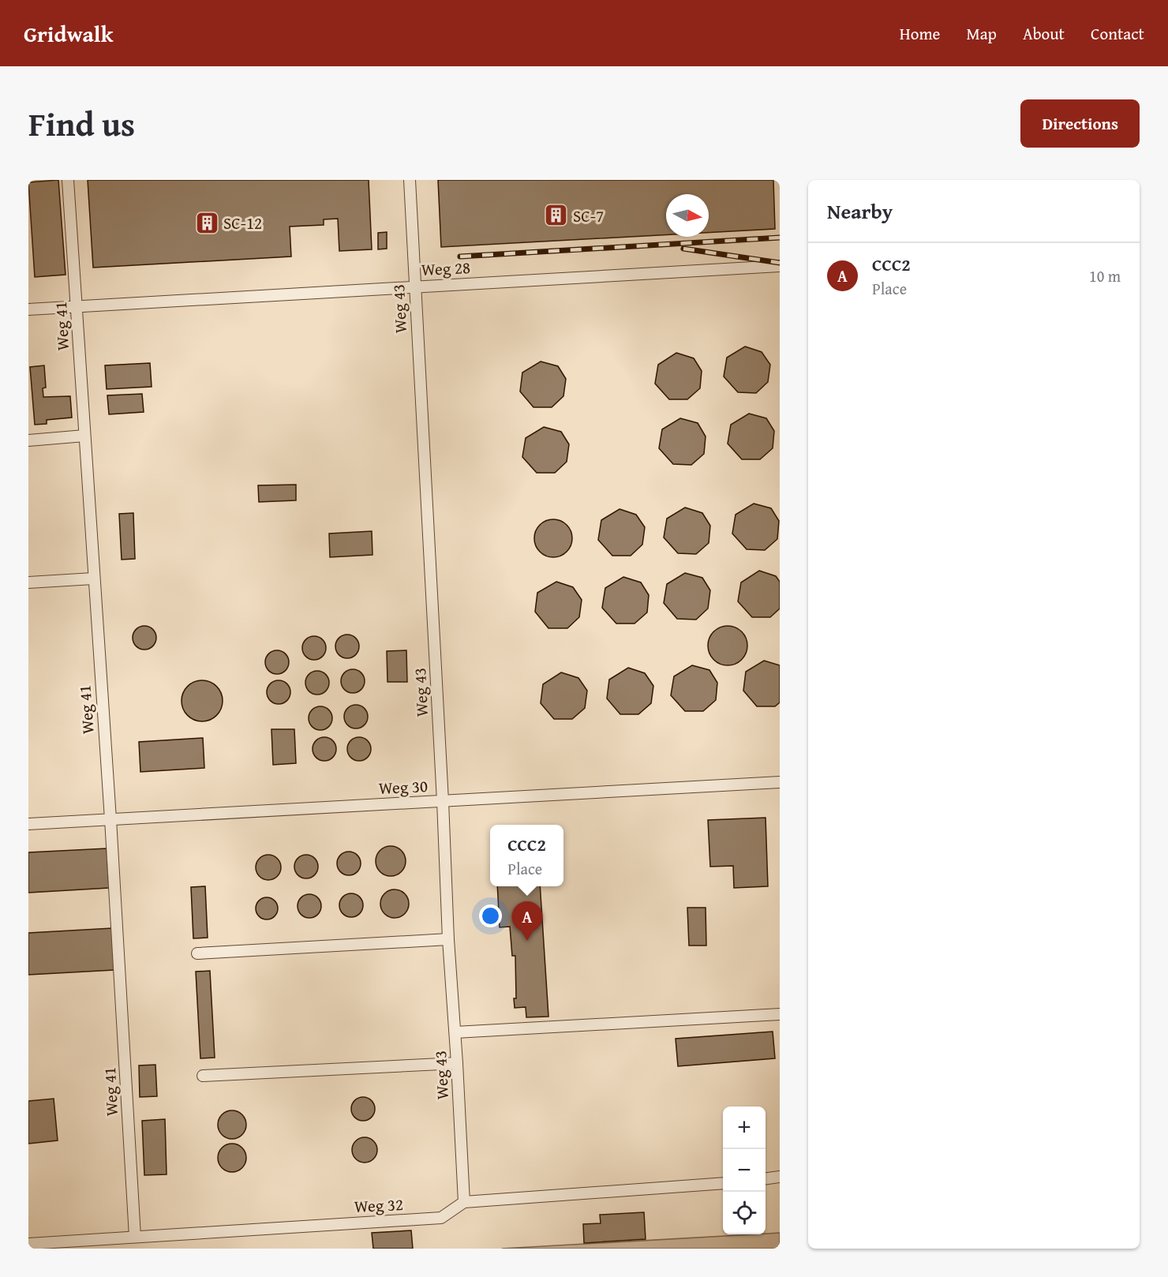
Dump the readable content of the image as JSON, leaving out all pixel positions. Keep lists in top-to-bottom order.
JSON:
{
  "streets": {
    "lane": [
      "Weg 28",
      "Weg 43",
      "Weg 41",
      "Weg 30",
      "Weg 32"
    ]
  },
  "crossings": [
    ["Weg 28", "Weg 43"],
    ["Weg 28", "Weg 41"],
    ["Weg 43", "Weg 30"],
    ["Weg 43", "Weg 32"],
    ["Weg 41", "Weg 30"],
    ["Weg 41", "Weg 32"]
  ],
  "places": {
    "building": ["SC-7", "SC-12"]
  },
  "north": "right",
  "page": {
    "header": "Gridwalk",
    "nav": [
      "Home",
      "Map",
      "About",
      "Contact"
    ],
    "title": "Find us",
    "buttons": "Directions",
    "heading": "Nearby",
    "list": [
      {
        "mark": "A",
        "name": "CCC2",
        "note": "Place",
        "value": "10 m"
      }
    ],
    "popup": ["CCC2", "Place"],
    "pins": "A",
    "map_buttons": ["+", "−"]
  }
}
